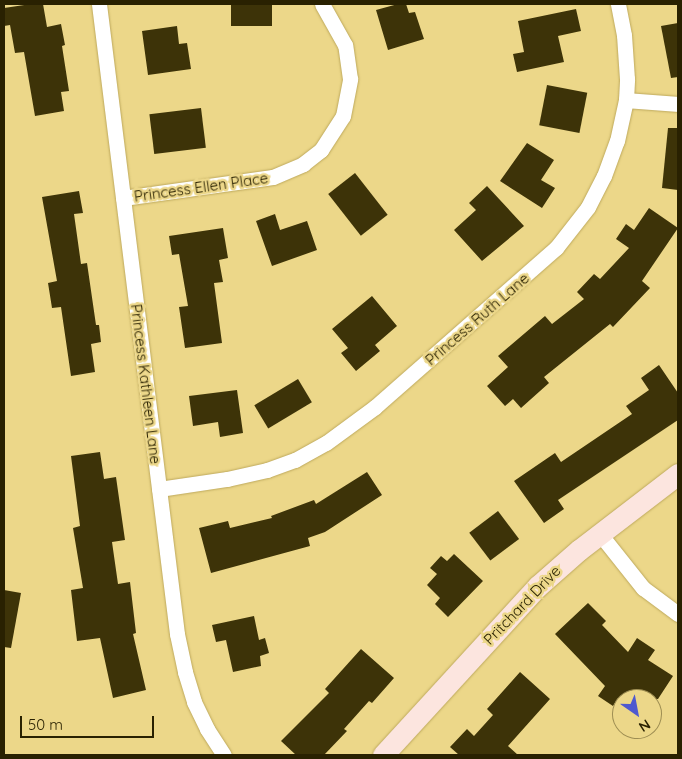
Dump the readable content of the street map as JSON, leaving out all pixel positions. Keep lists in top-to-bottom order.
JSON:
{
  "streets": {
    "street": [
      "Princess Ellen Place",
      "Princess Ruth Lane",
      "Princess Kathleen Lane",
      "Pritchard Drive"
    ]
  },
  "crossings": [
    ["Princess Ellen Place", "Princess Kathleen Lane"],
    ["Princess Ruth Lane", "Princess Kathleen Lane"]
  ],
  "scale_bar": "50 m",
  "north": "bottom right"
}
